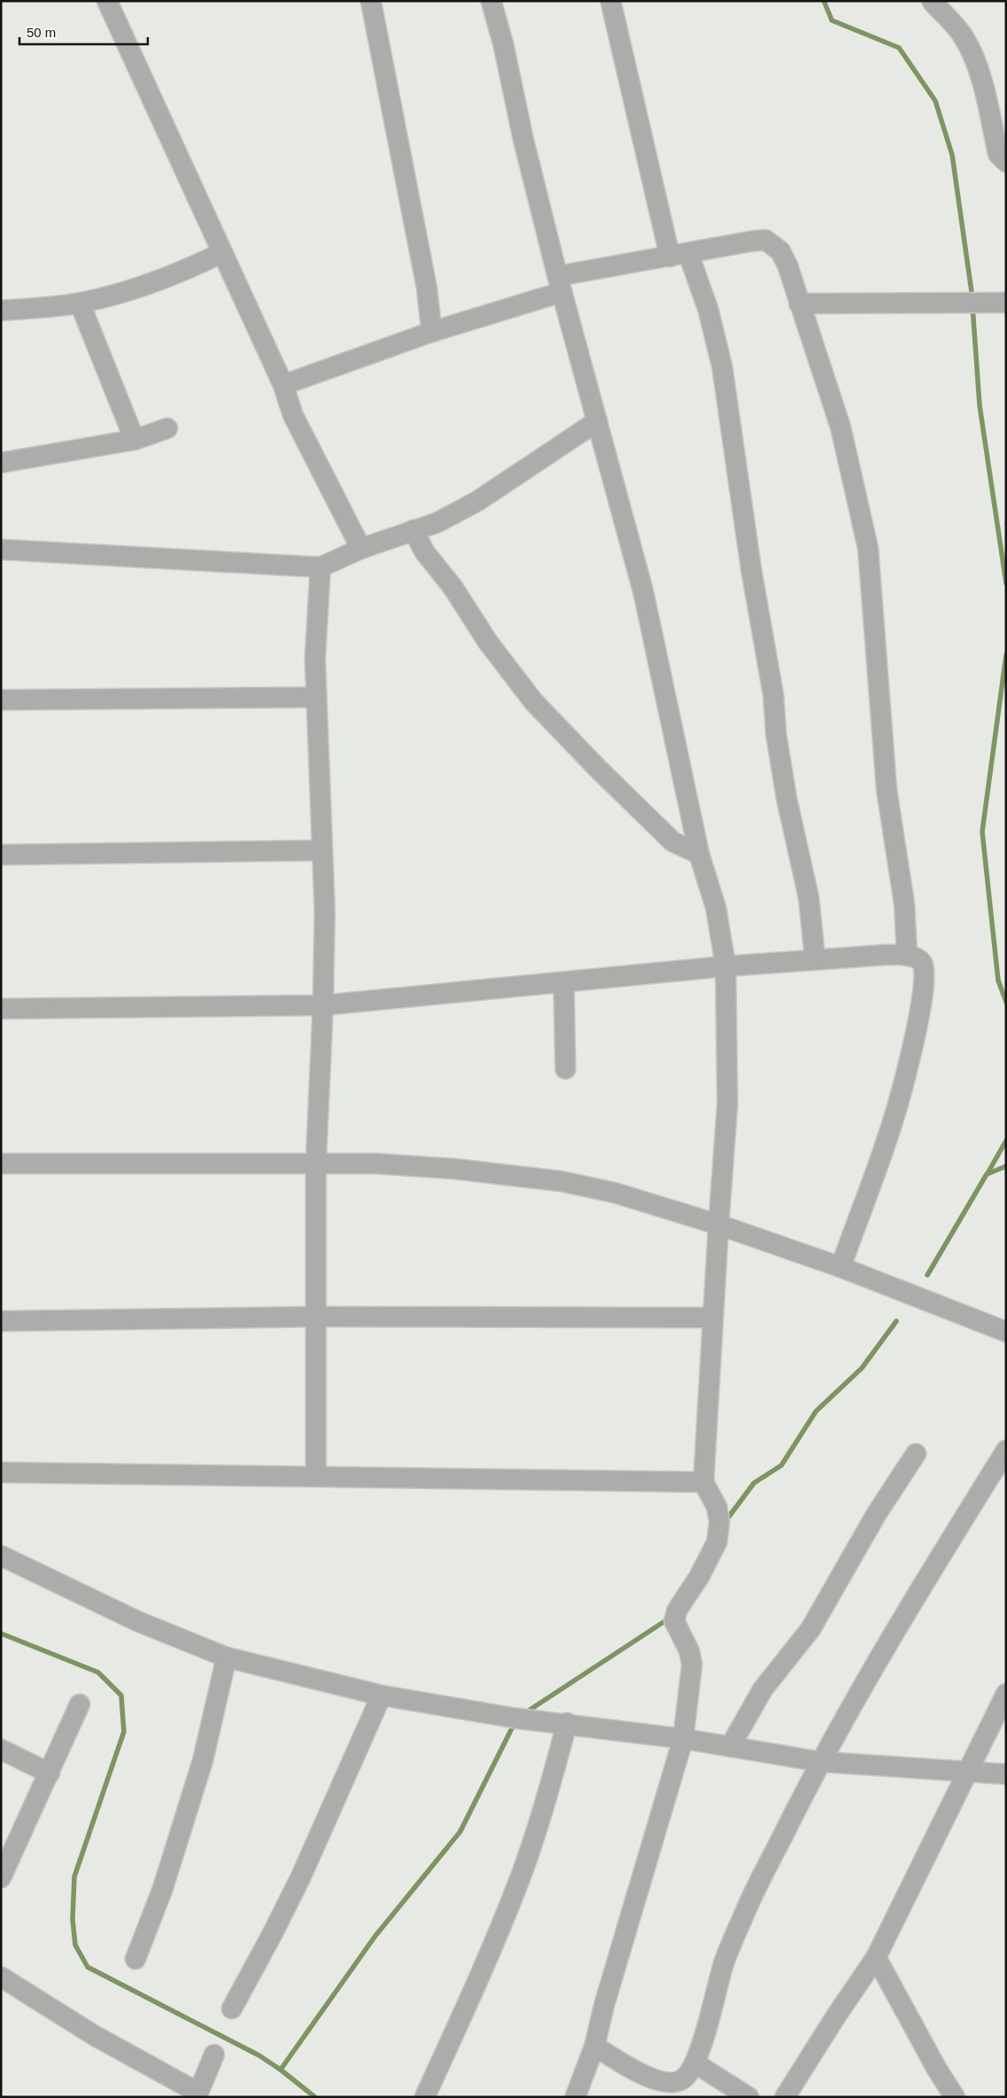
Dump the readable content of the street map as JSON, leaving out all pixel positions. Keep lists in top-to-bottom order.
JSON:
{
  "scale_bar": "50 m"
}
